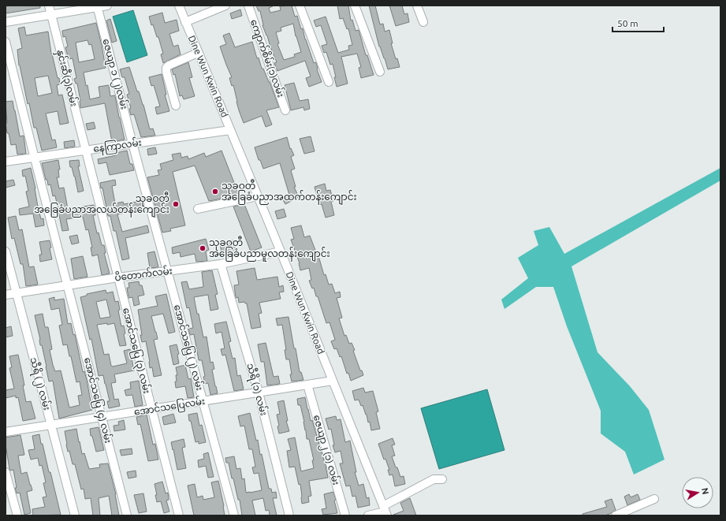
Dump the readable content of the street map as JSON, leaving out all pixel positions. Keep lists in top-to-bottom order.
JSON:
{
  "streets": {
    "street": [
      "ကျောက်စိမ်း(၁)လမ်း",
      "ဇေယျာ ၁ (၂)လမ်း",
      "Dine Wun Kwin Road",
      "နှင်းဆီ(၃)လမ်း",
      "နေကြာလမ်း",
      "ပိတောက်လမ်း",
      "အောင်သပြေ (၂) လမ်း",
      "အောင်သပြေ (၃) လမ်း",
      "သီရိ (၂) လမ်း",
      "သီရိ (၁) လမ်း",
      "အောင်သပြေ (၄) လမ်း",
      "အောင်သပြေလမ်း",
      "ဇေယျာ၂ (၁) လမ်း"
    ]
  },
  "crossings": [
    ["ဇေယျာ ၁ (၂)လမ်း", "နေကြာလမ်း"],
    ["ဇေယျာ ၁ (၂)လမ်း", "ပိတောက်လမ်း"],
    ["ဇေယျာ ၁ (၂)လမ်း", "အောင်သပြေ (၂) လမ်း"],
    ["Dine Wun Kwin Road", "နေကြာလမ်း"],
    ["Dine Wun Kwin Road", "ပိတောက်လမ်း"],
    ["Dine Wun Kwin Road", "အောင်သပြေလမ်း"],
    ["နှင်းဆီ(၃)လမ်း", "နေကြာလမ်း"],
    ["နှင်းဆီ(၃)လမ်း", "ပိတောက်လမ်း"],
    ["နှင်းဆီ(၃)လမ်း", "အောင်သပြေ (၃) လမ်း"],
    ["နေကြာလမ်း", "အောင်သပြေ (၄) လမ်း"],
    ["ပိတောက်လမ်း", "အောင်သပြေ (၂) လမ်း"],
    ["ပိတောက်လမ်း", "အောင်သပြေ (၃) လမ်း"],
    ["ပိတောက်လမ်း", "သီရိ (၂) လမ်း"],
    ["ပိတောက်လမ်း", "သီရိ (၁) လမ်း"],
    ["ပိတောက်လမ်း", "အောင်သပြေ (၄) လမ်း"],
    ["အောင်သပြေ (၂) လမ်း", "အောင်သပြေလမ်း"],
    ["အောင်သပြေ (၃) လမ်း", "အောင်သပြေလမ်း"],
    ["သီရိ (၂) လမ်း", "အောင်သပြေလမ်း"],
    ["သီရိ (၁) လမ်း", "အောင်သပြေလမ်း"],
    ["အောင်သပြေ (၄) လမ်း", "အောင်သပြေလမ်း"],
    ["အောင်သပြေလမ်း", "ဇေယျာ၂ (၁) လမ်း"]
  ],
  "places": ["သုခဝတီ အခြေခံပညာအထက်တန်းကျောင်း", "သုခဝတီ အခြေခံပညာအလယ်တန်းကျောင်း", "သုခဝတီ အခြေခံပညာမူလတန်းကျောင်း"],
  "scale_bar": "50 m",
  "north": "right"
}
